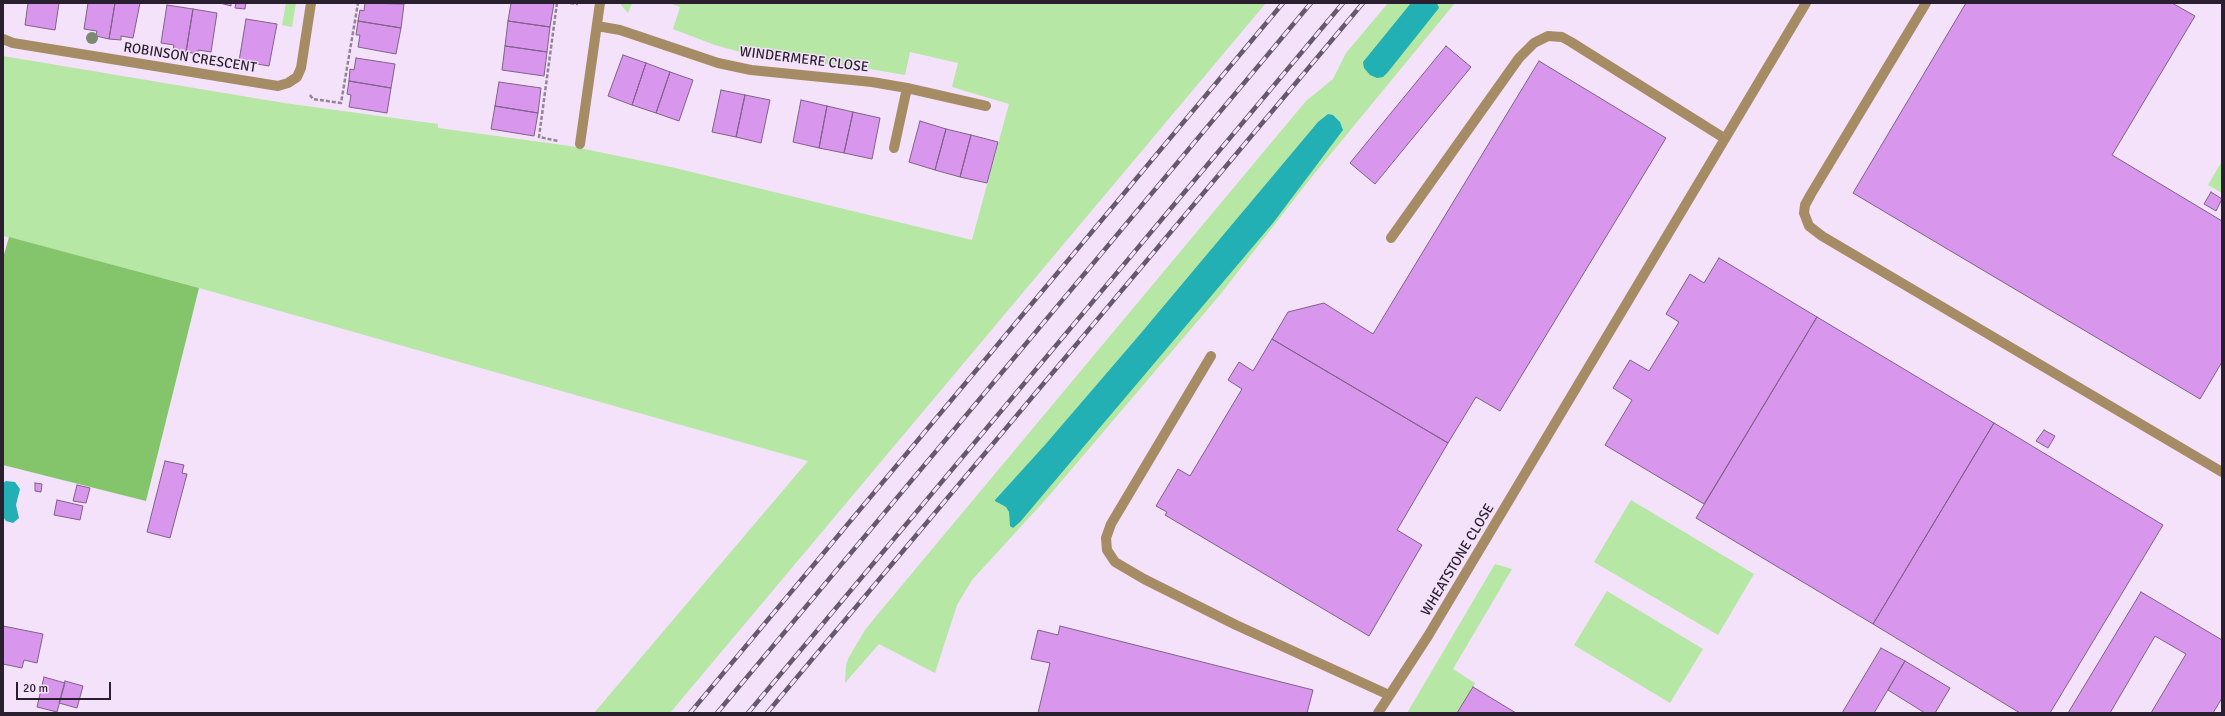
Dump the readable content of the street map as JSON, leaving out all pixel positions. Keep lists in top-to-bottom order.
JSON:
{
  "streets": {
    "street": ["ROBINSON CRESCENT", "WINDERMERE CLOSE", "WHEATSTONE CLOSE"]
  },
  "scale_bar": "20 m"
}
